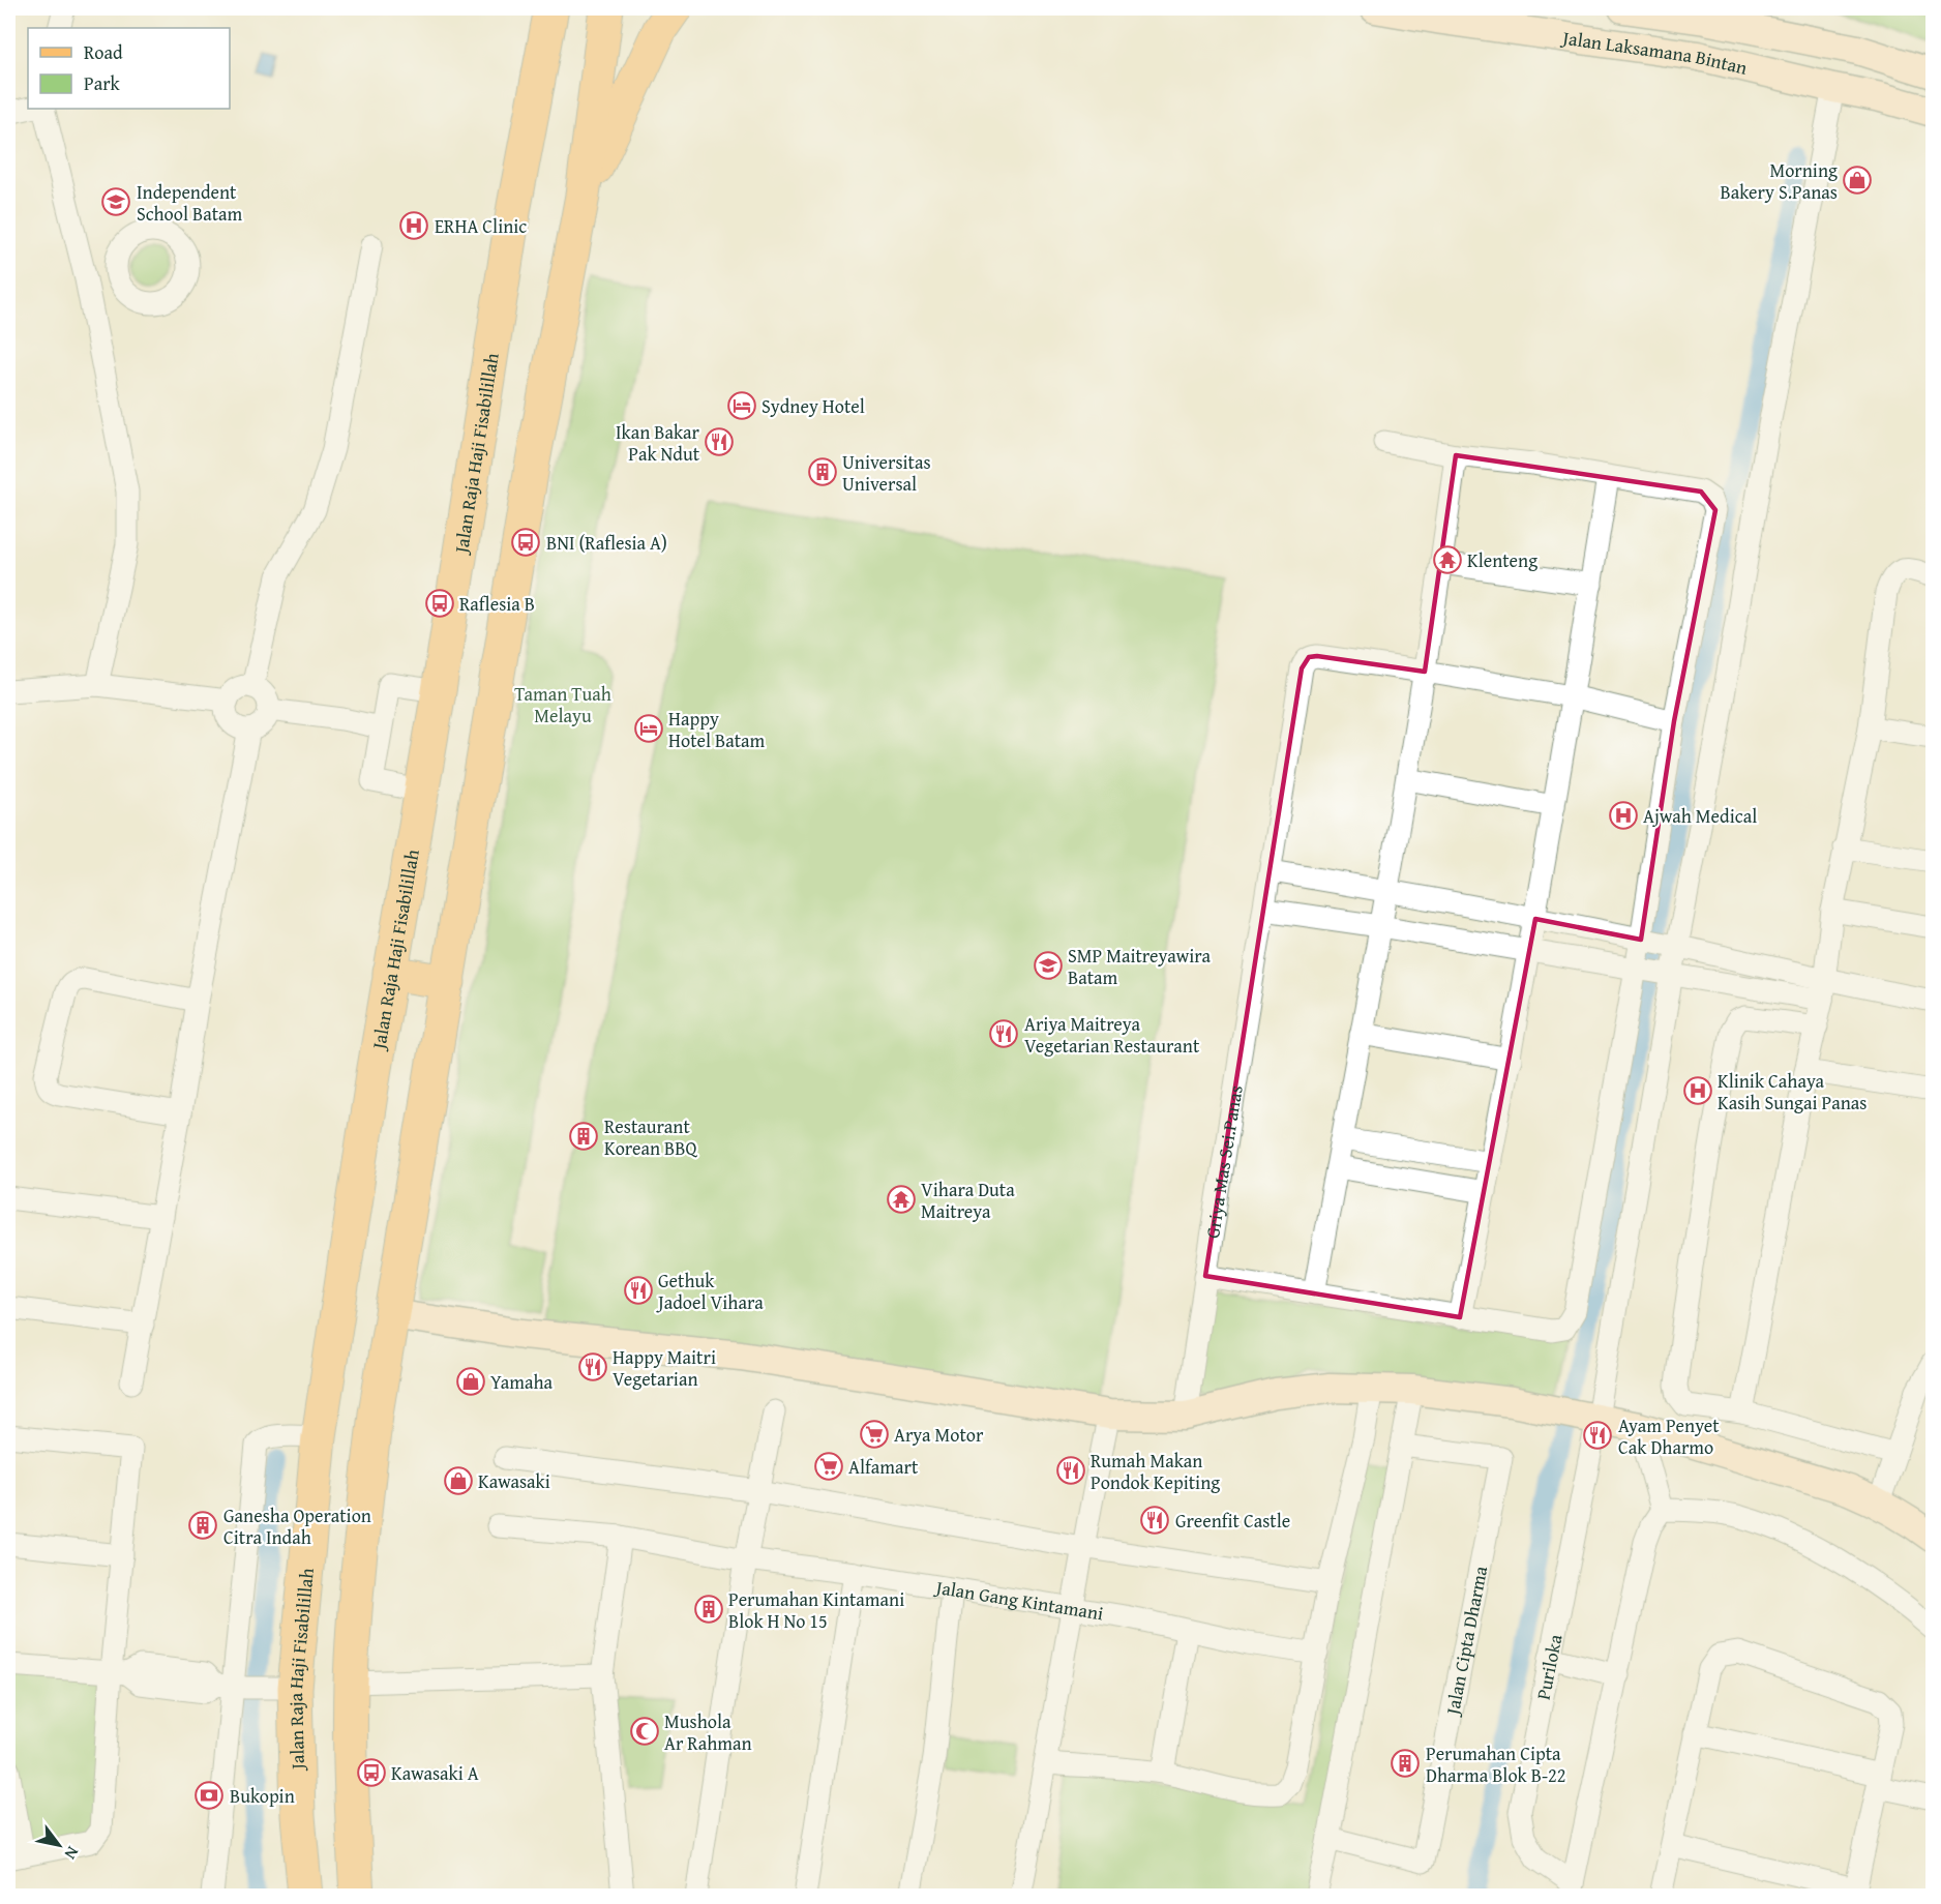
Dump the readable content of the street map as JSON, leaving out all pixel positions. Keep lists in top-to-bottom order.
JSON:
{
  "streets": {
    "main road": ["Jalan Raja Haji Fisabilillah"],
    "street": [
      "Jalan Laksamana Bintan",
      "Griya Mas Sei.Panas",
      "Jalan Gang Kintamani",
      "Jalan Cipta Dharma",
      "Puriloka"
    ]
  },
  "parks": ["Taman Tuah Melayu"],
  "places": {
    "shop": ["Morning Bakery S.Panas", "Yamaha", "Kawasaki"],
    "school or university": ["Independent School Batam", "SMP Maitreyawira Batam"],
    "hospital": ["ERHA Clinic", "Ajwah Medical", "Klinik Cahaya Kasih Sungai Panas"],
    "hotel": ["Sydney Hotel", "Happy Hotel Batam"],
    "restaurant": [
      "Ikan Bakar Pak Ndut",
      "Ariya Maitreya Vegetarian Restaurant",
      "Gethuk Jadoel Vihara",
      "Happy Maitri Vegetarian",
      "Ayam Penyet Cak Dharmo",
      "Rumah Makan Pondok Kepiting",
      "Greenfit Castle"
    ],
    "building": [
      "Universitas Universal",
      "Restaurant Korean BBQ",
      "Ganesha Operation Citra Indah",
      "Perumahan Kintamani Blok H No 15",
      "Perumahan Cipta Dharma Blok B-22"
    ],
    "bus stop": ["BNI (Raflesia A)", "Raflesia B", "Kawasaki A"],
    "temple": ["Klenteng", "Vihara Duta Maitreya"],
    "supermarket": ["Arya Motor", "Alfamart"],
    "mosque": ["Mushola Ar Rahman"],
    "bank": ["Bukopin"]
  },
  "legend": ["Road", "Park"],
  "north": "bottom right"
}
